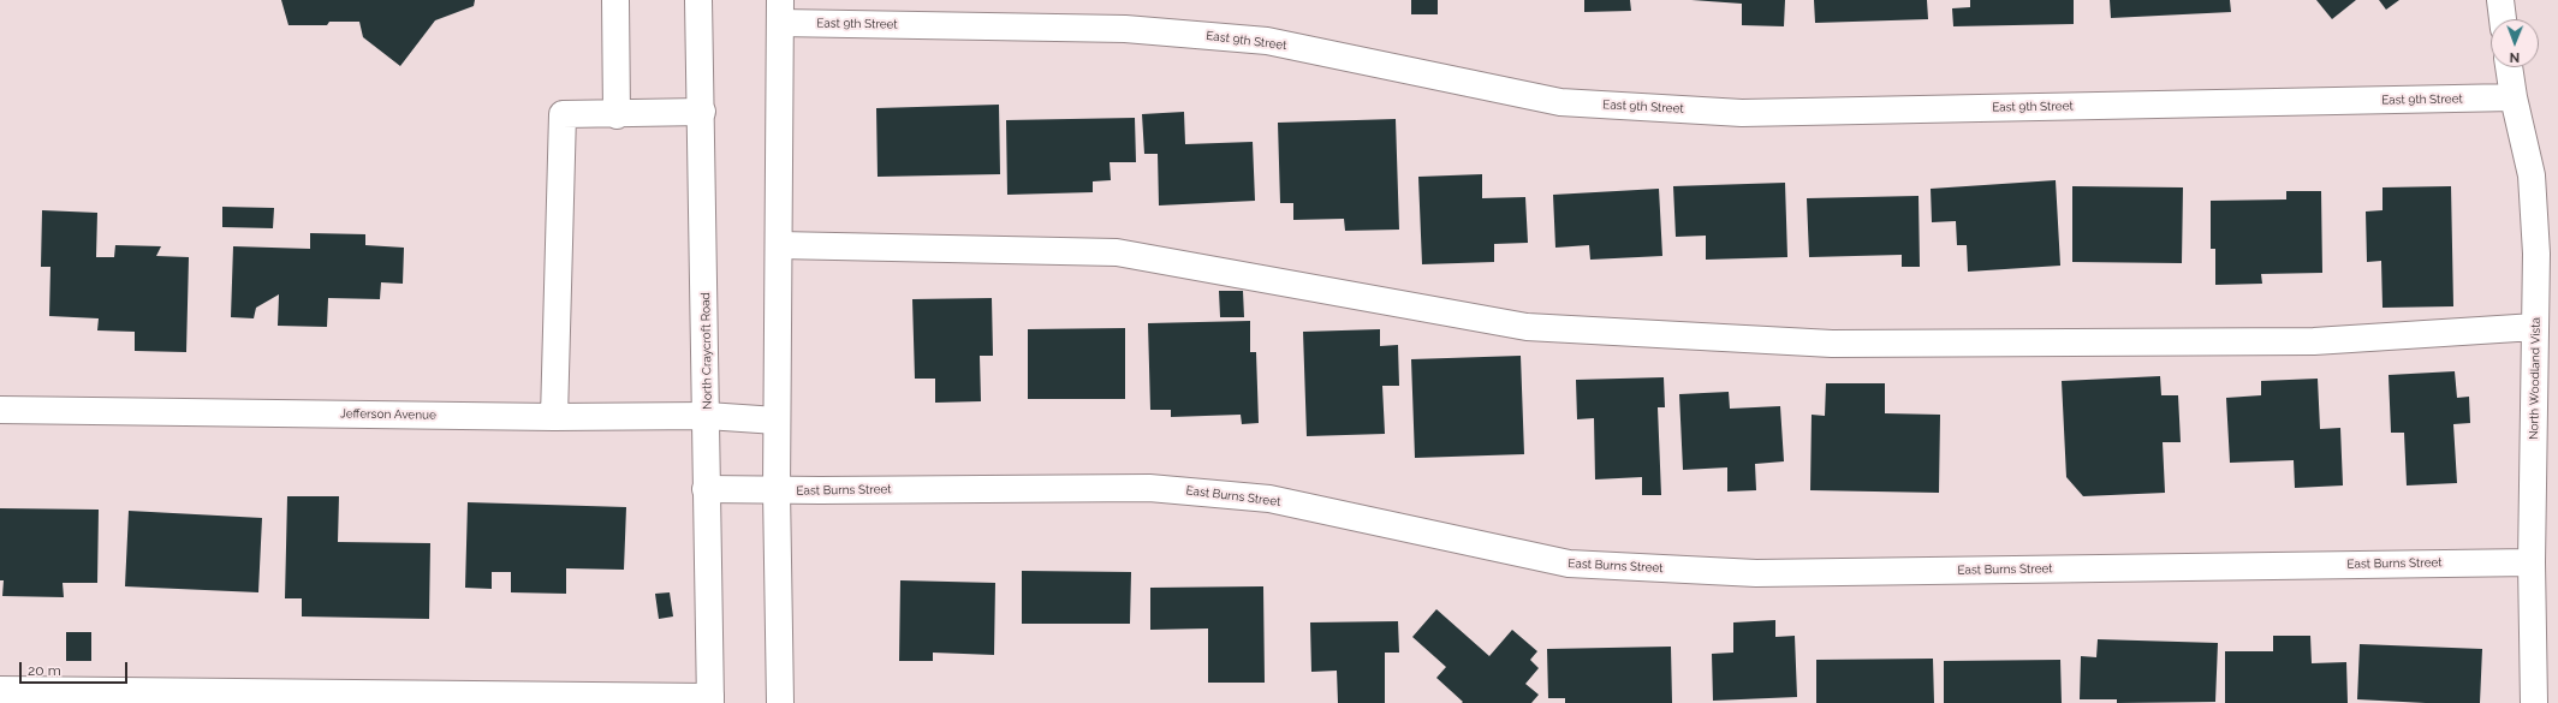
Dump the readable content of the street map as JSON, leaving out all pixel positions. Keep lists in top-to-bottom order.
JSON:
{
  "streets": {
    "street": [
      "East 9th Street",
      "North Craycroft Road",
      "North Woodland Vista",
      "Jefferson Avenue",
      "East Burns Street"
    ]
  },
  "crossings": [
    ["East 9th Street", "North Woodland Vista"],
    ["North Craycroft Road", "Jefferson Avenue"],
    ["North Craycroft Road", "East Burns Street"],
    ["North Woodland Vista", "East Burns Street"]
  ],
  "scale_bar": "20 m",
  "north": "bottom"
}
